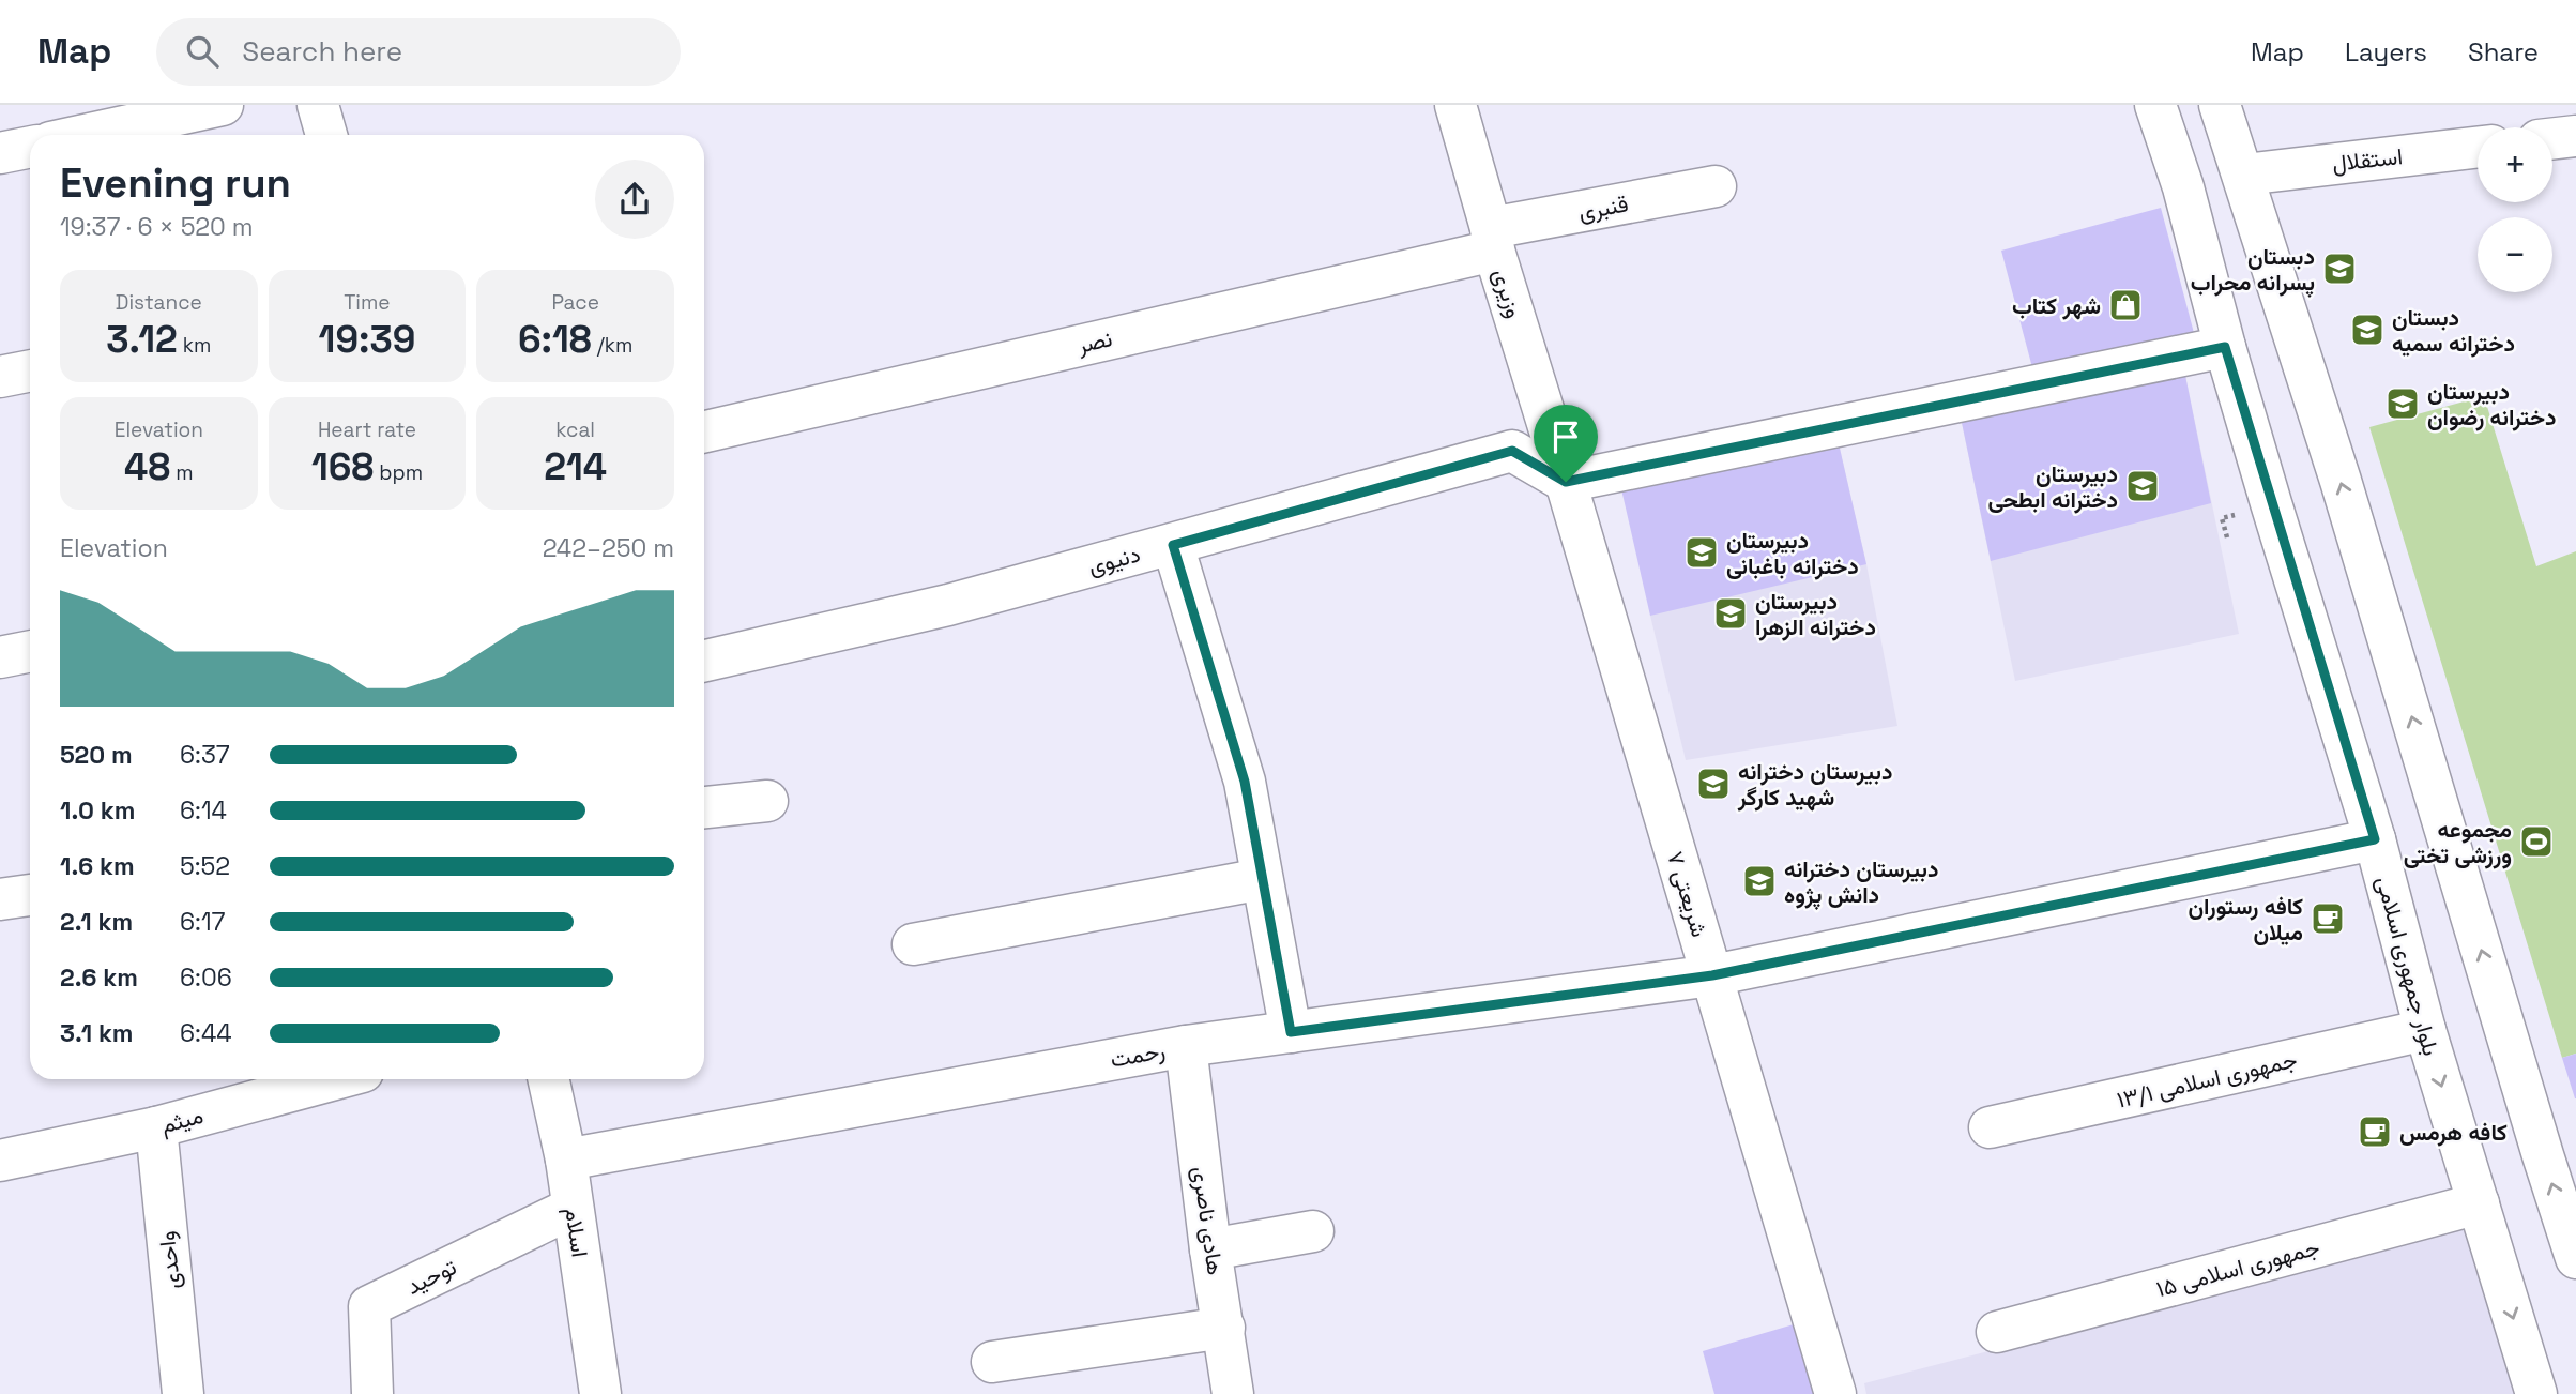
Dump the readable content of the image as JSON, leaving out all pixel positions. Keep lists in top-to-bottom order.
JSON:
{
  "streets": {
    "street": [
      "استقلال",
      "قنبری",
      "وزیری",
      "نصر",
      "دنیوی",
      "شریعتی ۷",
      "بلوار جمهوری اسلامی",
      "رحمت",
      "جمهوری اسلامی ۱۳/۱",
      "میثم",
      "هادی ناصری",
      "اسلام",
      "واحدی",
      "جمهوری اسلامی ۱۵",
      "توحید"
    ]
  },
  "crossings": [
    ["استقلال", "بلوار جمهوری اسلامی"],
    ["قنبری", "وزیری"],
    ["قنبری", "نصر"],
    ["وزیری", "نصر"],
    ["وزیری", "دنیوی"],
    ["وزیری", "شریعتی ۷"],
    ["دنیوی", "شریعتی ۷"],
    ["شریعتی ۷", "رحمت"],
    ["بلوار جمهوری اسلامی", "رحمت"],
    ["بلوار جمهوری اسلامی", "جمهوری اسلامی ۱۳/۱"],
    ["بلوار جمهوری اسلامی", "جمهوری اسلامی ۱۵"],
    ["رحمت", "هادی ناصری"],
    ["رحمت", "اسلام"],
    ["میثم", "واحدی"],
    ["اسلام", "توحید"]
  ],
  "places": {
    "school or university": [
      "دبستان پسرانه محراب",
      "دبستان دخترانه سمیه",
      "دبیرستان دخترانه رضوان",
      "دبیرستان دخترانه ابطحی",
      "دبیرستان دخترانه باغبانی",
      "دبیرستان دخترانه الزهرا",
      "دبیرستان دخترانه شهید کارگر",
      "دبیرستان دخترانه دانش پژوه"
    ],
    "shop": ["شهر کتاب"],
    "sports": ["مجموعه ورزشی تختی"],
    "cafe": ["کافه رستوران میلان", "کافه هرمس"]
  },
  "page": {
    "header": "Map",
    "search": "Search here",
    "nav": ["Map", "Layers", "Share"],
    "map_buttons": ["+", "−"],
    "heading": ["Evening run", "19:37 · 6 × 520 m"],
    "stats": [
      ["Distance", "3.12 km"],
      ["Time", "19:39"],
      ["Pace", "6:18 /km"],
      ["Elevation", "48 m"],
      ["Heart rate", "168 bpm"],
      ["kcal", "214"]
    ],
    "chart": ["Elevation", "242–250 m"],
    "list": [
      {
        "name": "520 m",
        "note": "6:37"
      },
      {
        "name": "1.0 km",
        "note": "6:14"
      },
      {
        "name": "1.6 km",
        "note": "5:52"
      },
      {
        "name": "2.1 km",
        "note": "6:17"
      },
      {
        "name": "2.6 km",
        "note": "6:06"
      },
      {
        "name": "3.1 km",
        "note": "6:44"
      }
    ]
  }
}
